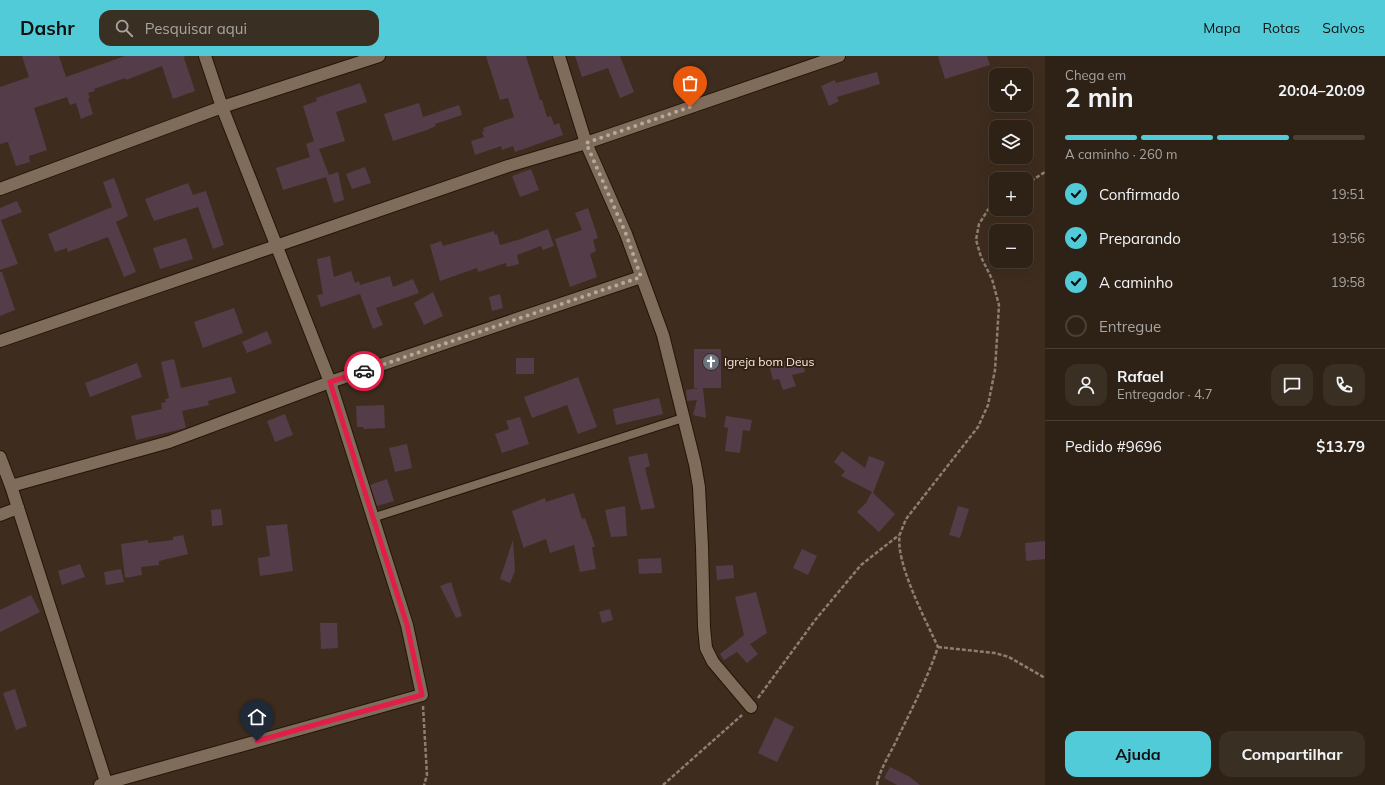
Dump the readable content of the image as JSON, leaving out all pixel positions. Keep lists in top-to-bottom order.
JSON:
{
  "places": {
    "church": ["Igreja bom Deus"]
  },
  "page": {
    "header": "Dashr",
    "search": "Pesquisar aqui",
    "nav": ["Mapa", "Rotas", "Salvos"],
    "heading": ["2 min", "Chega em", "20:04–20:09"],
    "panel": [
      "Rafael",
      "Entregador · 4.7",
      "Pedido #9696",
      "$13.79"
    ],
    "map_buttons": ["+", "−"],
    "bar": "A caminho · 260 m",
    "list": [
      ["Confirmado", "19:51"],
      ["Preparando", "19:56"],
      ["A caminho", "19:58"],
      "Entregue"
    ],
    "buttons": ["Ajuda", "Compartilhar"]
  }
}
